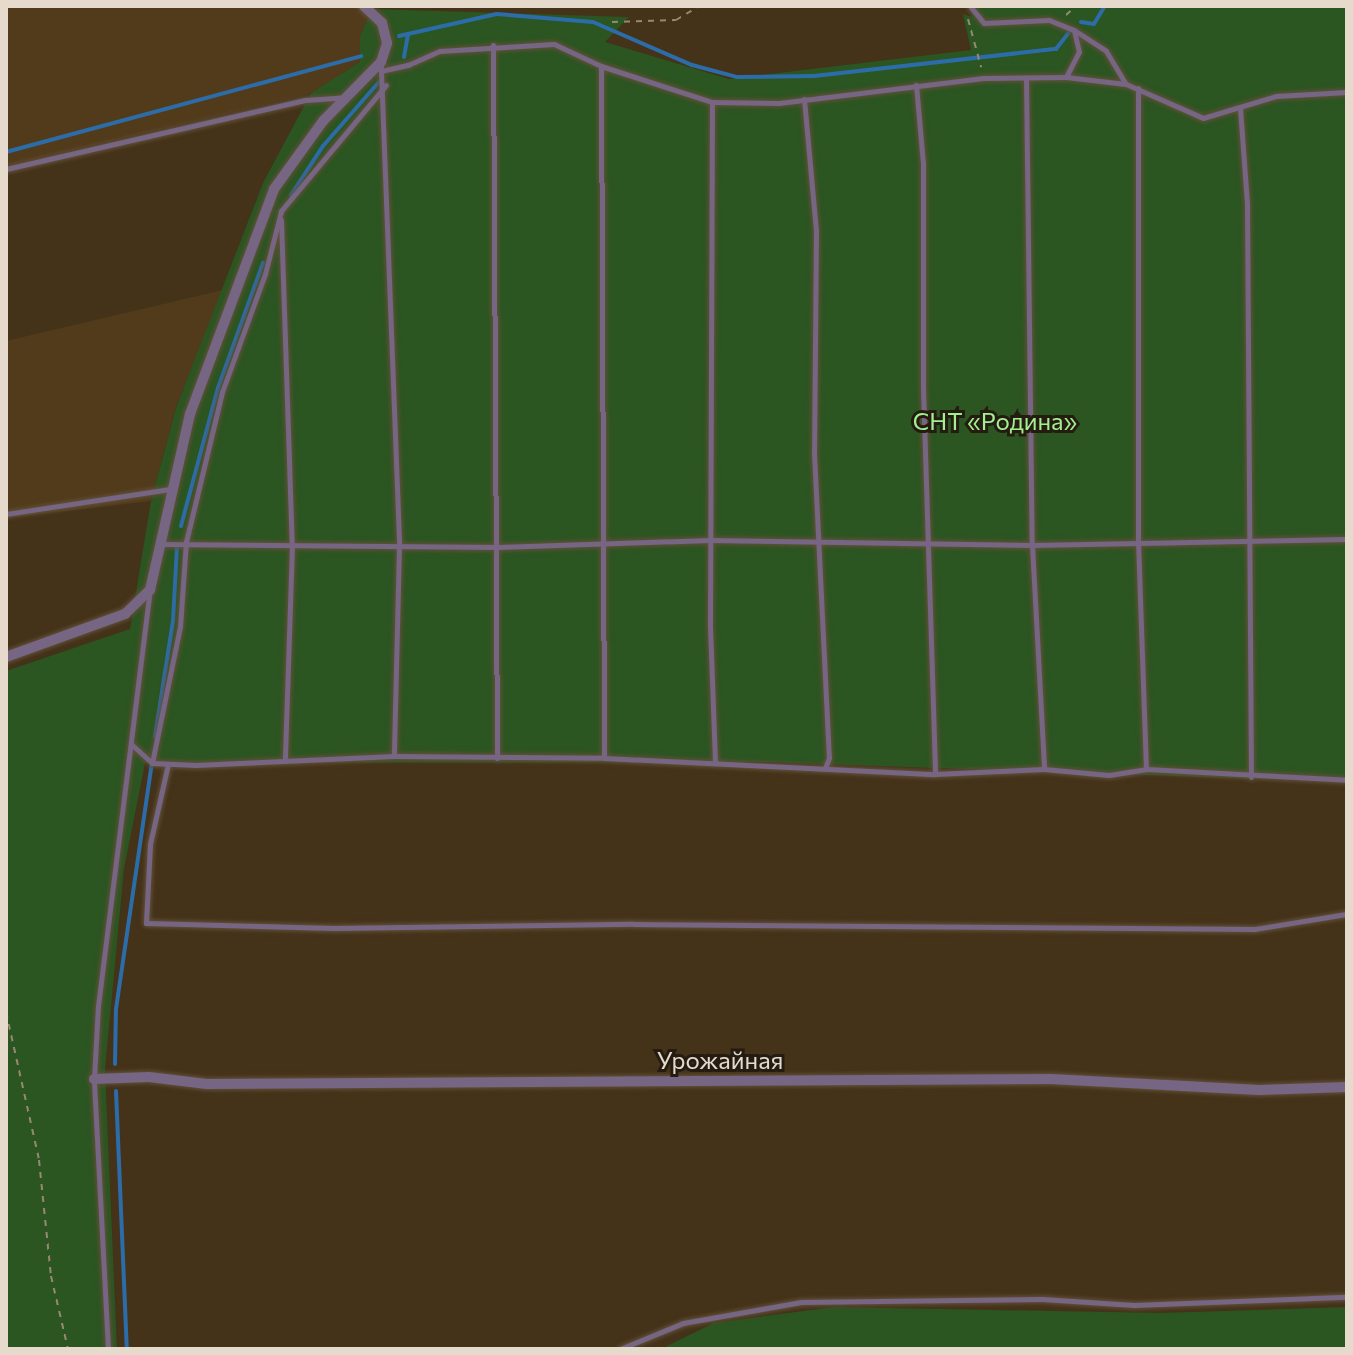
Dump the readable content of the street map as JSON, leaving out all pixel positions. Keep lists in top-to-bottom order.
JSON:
{
  "streets": {
    "street": ["Урожайная"]
  },
  "parks": ["СНТ «Родина»"]
}
